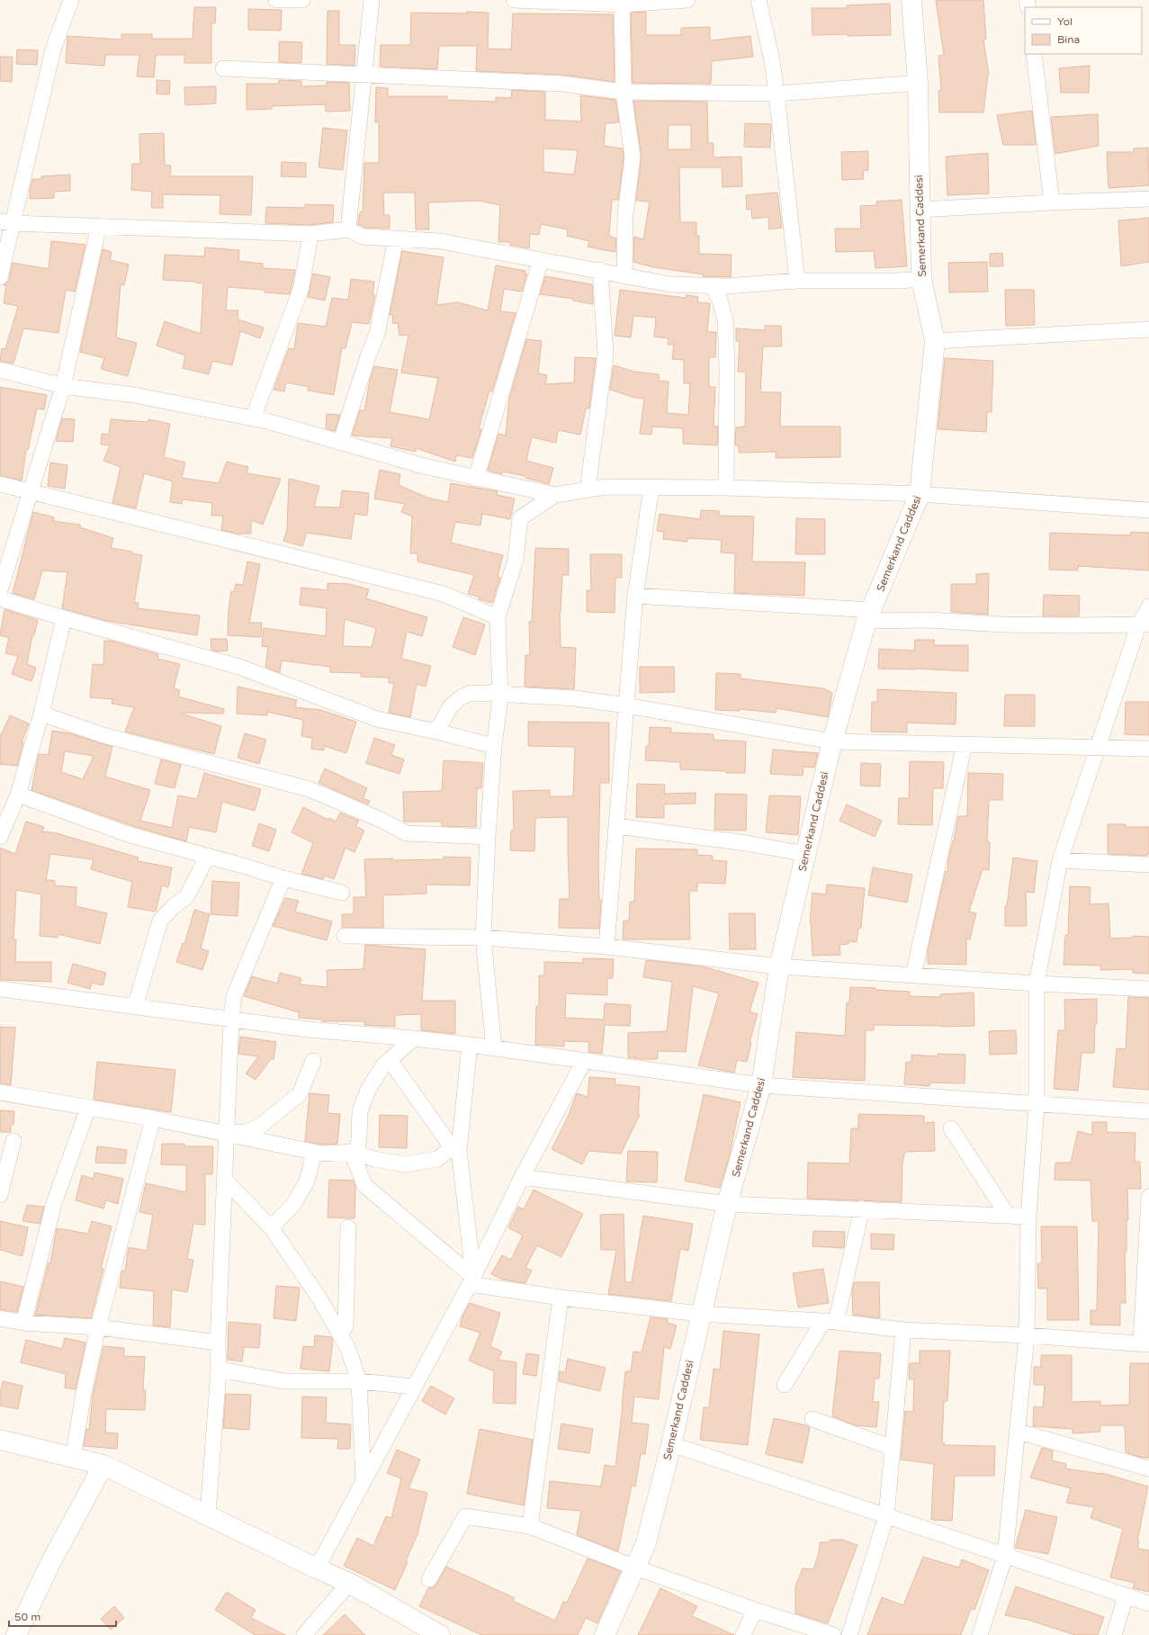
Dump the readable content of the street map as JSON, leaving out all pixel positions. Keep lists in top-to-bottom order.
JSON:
{
  "streets": {
    "street": ["Semerkand Caddesi"]
  },
  "legend": ["Yol", "Bina"],
  "scale_bar": "50 m"
}
